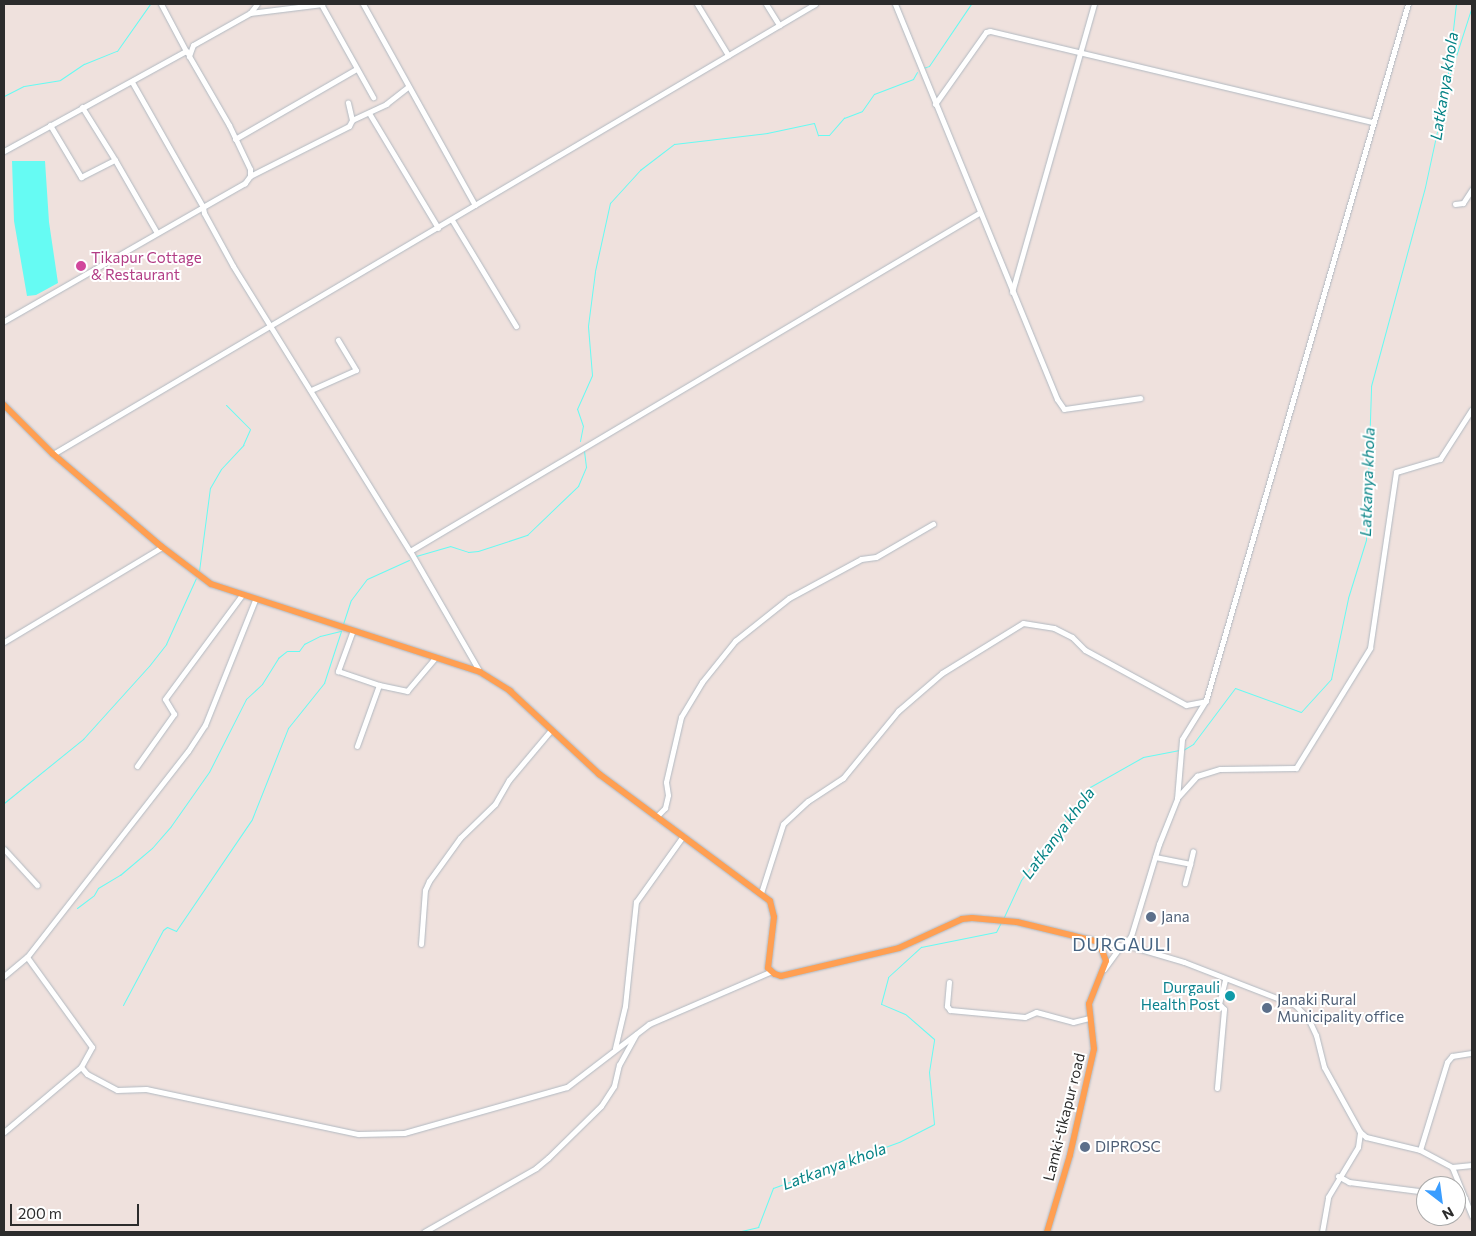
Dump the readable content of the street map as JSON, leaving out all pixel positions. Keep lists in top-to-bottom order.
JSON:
{
  "streets": {
    "main road": ["Lamki-tikapur road"]
  },
  "districts": ["DURGAULI"],
  "water": ["Latkanya khola"],
  "places": [
    "Tikapur Cottage & Restaurant",
    "Jana",
    "Durgauli Health Post",
    "Janaki Rural Municipality office",
    "DIPROSC"
  ],
  "scale_bar": "200 m",
  "north": "bottom right"
}
